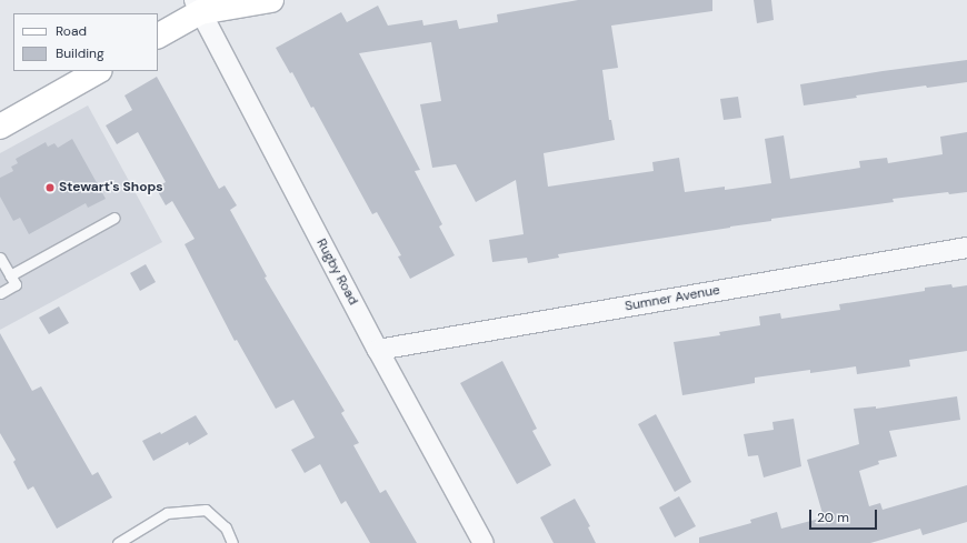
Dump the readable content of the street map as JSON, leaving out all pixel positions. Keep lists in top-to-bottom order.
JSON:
{
  "streets": {
    "street": ["Rugby Road", "Sumner Avenue"]
  },
  "crossings": [
    ["Rugby Road", "Sumner Avenue"]
  ],
  "places": ["Stewart's Shops"],
  "legend": ["Road", "Building"],
  "scale_bar": "20 m"
}
